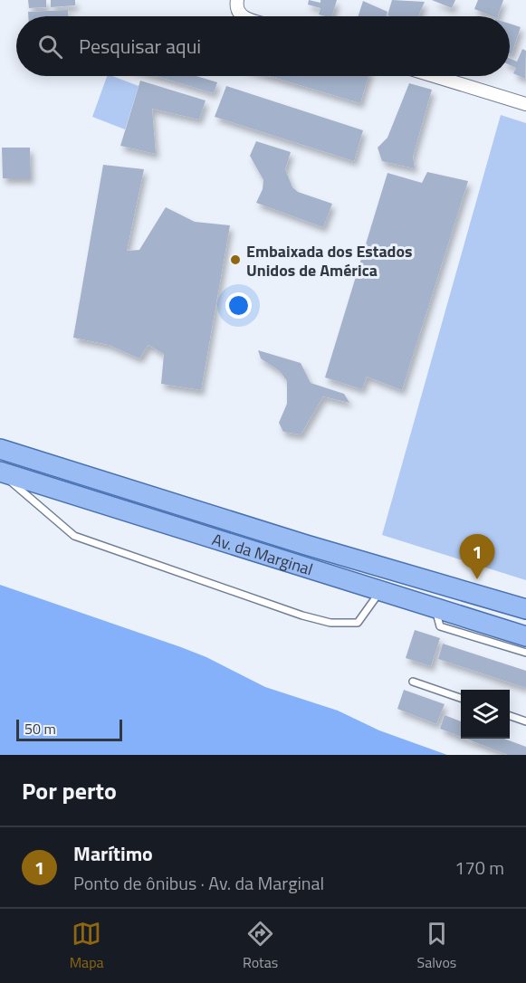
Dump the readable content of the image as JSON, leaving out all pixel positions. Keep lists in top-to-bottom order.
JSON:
{
  "streets": {
    "main road": ["Av. da Marginal"]
  },
  "places": ["Embaixada dos Estados Unidos de América"],
  "scale_bar": "50 m",
  "page": {
    "search": "Pesquisar aqui",
    "pins": "1",
    "scale": "50 m",
    "heading": "Por perto",
    "list": [
      {
        "mark": "1",
        "name": "Marítimo",
        "note": "Ponto de ônibus · Av. da Marginal",
        "value": "170 m"
      }
    ],
    "nav": ["Mapa", "Rotas", "Salvos"]
  }
}
